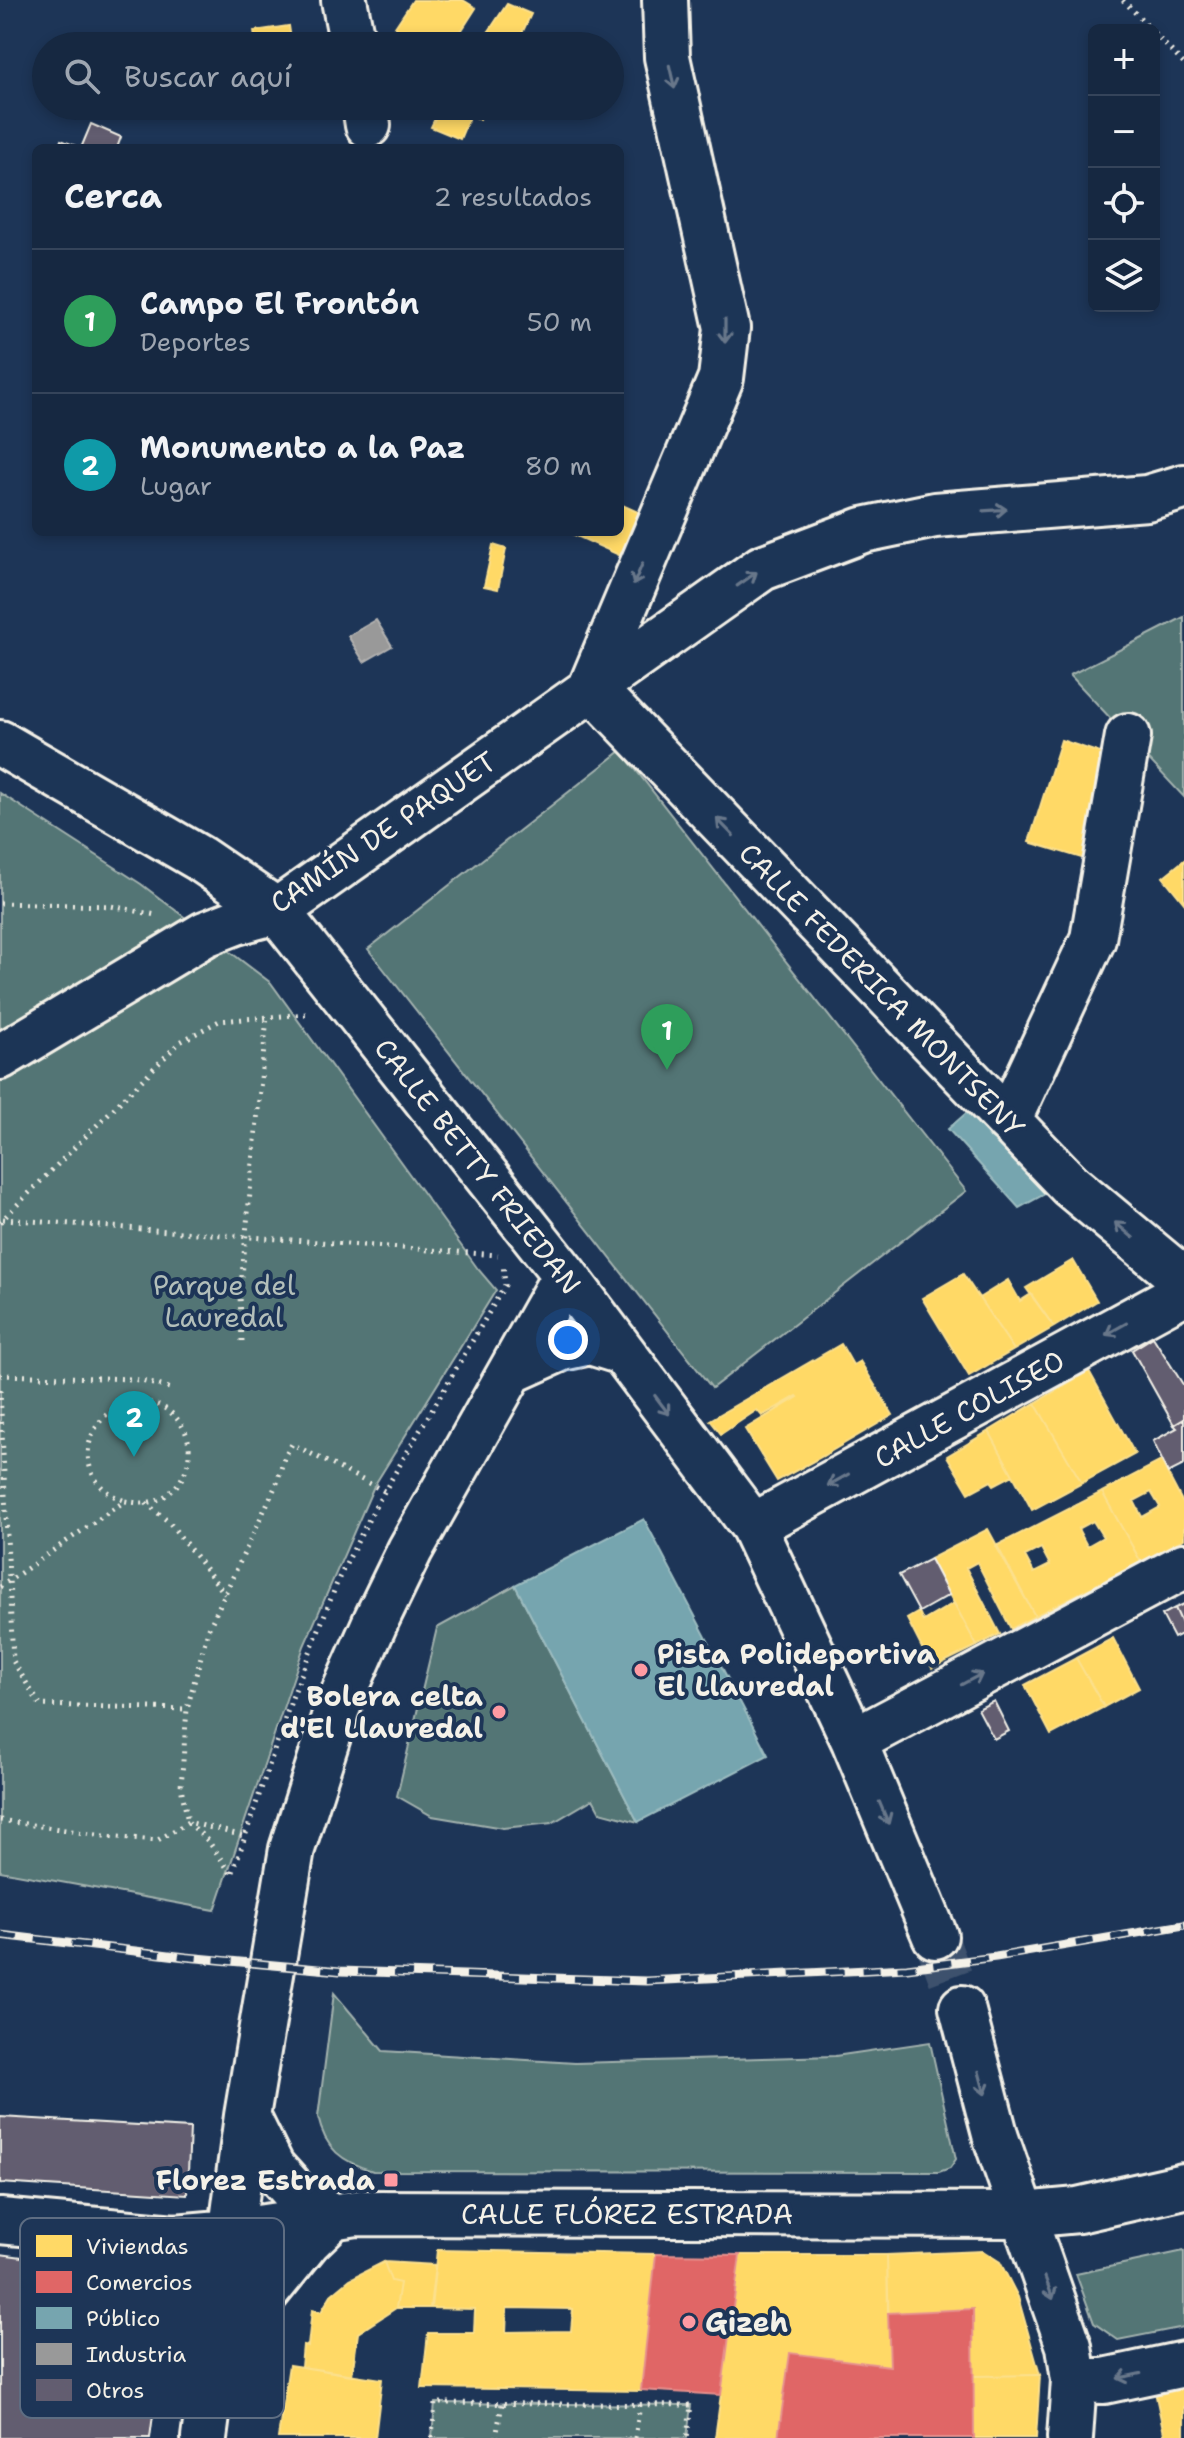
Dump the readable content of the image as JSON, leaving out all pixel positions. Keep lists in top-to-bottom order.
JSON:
{
  "streets": {
    "street": [
      "CAMÍN DE PAQUET",
      "CALLE FEDERICA MONTSENY",
      "CALLE BETTY FRIEDAN",
      "CALLE COLISEO",
      "CALLE FLÓREZ ESTRADA"
    ]
  },
  "crossings": [
    ["CAMÍN DE PAQUET", "CALLE FEDERICA MONTSENY"],
    ["CAMÍN DE PAQUET", "CALLE BETTY FRIEDAN"],
    ["CALLE BETTY FRIEDAN", "CALLE COLISEO"]
  ],
  "one_way": ["CAMÍN DE PAQUET", "CALLE FEDERICA MONTSENY"],
  "parks": ["Parque del Lauredal"],
  "places": {
    "other": ["Pista Polideportiva El Llauredal", "Bolera celta d'El Llauredal", "Gizeh"],
    "transit": ["Florez Estrada"]
  },
  "legend": [
    "Viviendas",
    "Comercios",
    "Público",
    "Industria",
    "Otros"
  ],
  "page": {
    "map_buttons": ["+", "−"],
    "search": "Buscar aquí",
    "heading": ["Cerca", "2 resultados"],
    "list": [
      {
        "mark": "1",
        "name": "Campo El Frontón",
        "note": "Deportes",
        "value": "50 m"
      },
      {
        "mark": "2",
        "name": "Monumento a la Paz",
        "note": "Lugar",
        "value": "80 m"
      }
    ],
    "pins": ["1", "2"]
  }
}
